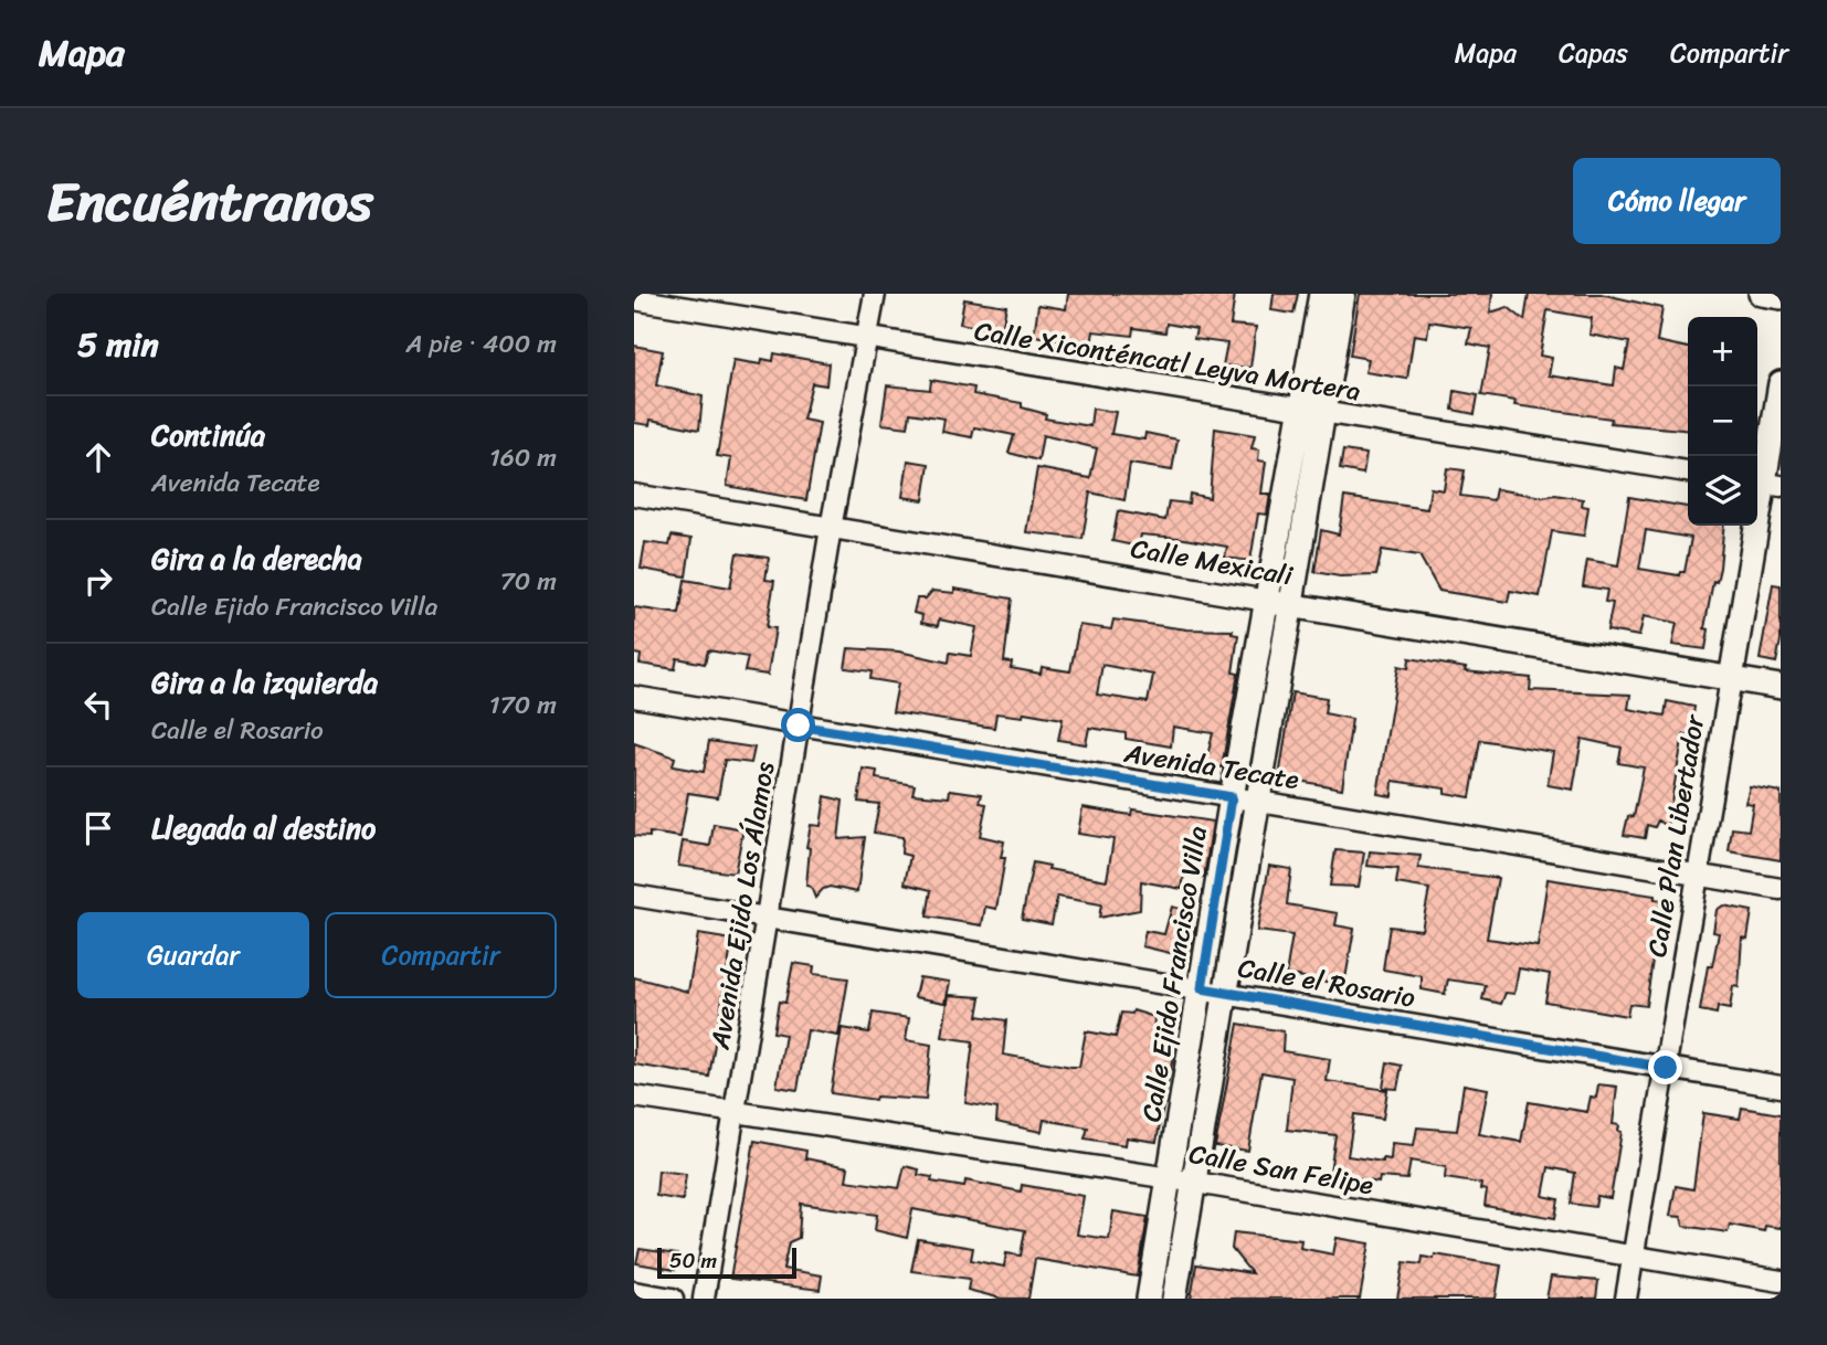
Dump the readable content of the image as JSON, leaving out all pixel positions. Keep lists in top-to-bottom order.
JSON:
{
  "streets": {
    "street": [
      "Calle Xiconténcatl Leyva Mortera",
      "Calle Mexicali",
      "Avenida Tecate",
      "Calle Plan Libertador",
      "Avenida Ejido Los Álamos",
      "Calle Ejido Francisco Villa",
      "Calle el Rosario",
      "Calle San Felipe"
    ]
  },
  "crossings": [
    ["Calle Xiconténcatl Leyva Mortera", "Avenida Ejido Los Álamos"],
    ["Calle Xiconténcatl Leyva Mortera", "Calle Ejido Francisco Villa"],
    ["Calle Mexicali", "Calle Plan Libertador"],
    ["Calle Mexicali", "Avenida Ejido Los Álamos"],
    ["Calle Mexicali", "Calle Ejido Francisco Villa"],
    ["Avenida Tecate", "Calle Plan Libertador"],
    ["Avenida Tecate", "Avenida Ejido Los Álamos"],
    ["Avenida Tecate", "Calle Ejido Francisco Villa"],
    ["Calle Plan Libertador", "Calle el Rosario"],
    ["Calle Plan Libertador", "Calle San Felipe"],
    ["Avenida Ejido Los Álamos", "Calle el Rosario"],
    ["Avenida Ejido Los Álamos", "Calle San Felipe"],
    ["Calle Ejido Francisco Villa", "Calle el Rosario"],
    ["Calle Ejido Francisco Villa", "Calle San Felipe"]
  ],
  "scale_bar": "50 m",
  "page": {
    "header": "Mapa",
    "nav": ["Mapa", "Capas", "Compartir"],
    "title": "Encuéntranos",
    "buttons": [
      "Cómo llegar",
      ["Guardar", "Compartir"]
    ],
    "heading": ["5 min", "A pie · 400 m"],
    "map_buttons": ["+", "−"],
    "list": [
      ["Continúa", "Avenida Tecate", "160 m"],
      ["Gira a la derecha", "Calle Ejido Francisco Villa", "70 m"],
      ["Gira a la izquierda", "Calle el Rosario", "170 m"],
      "Llegada al destino"
    ],
    "scale": "50 m"
  }
}
